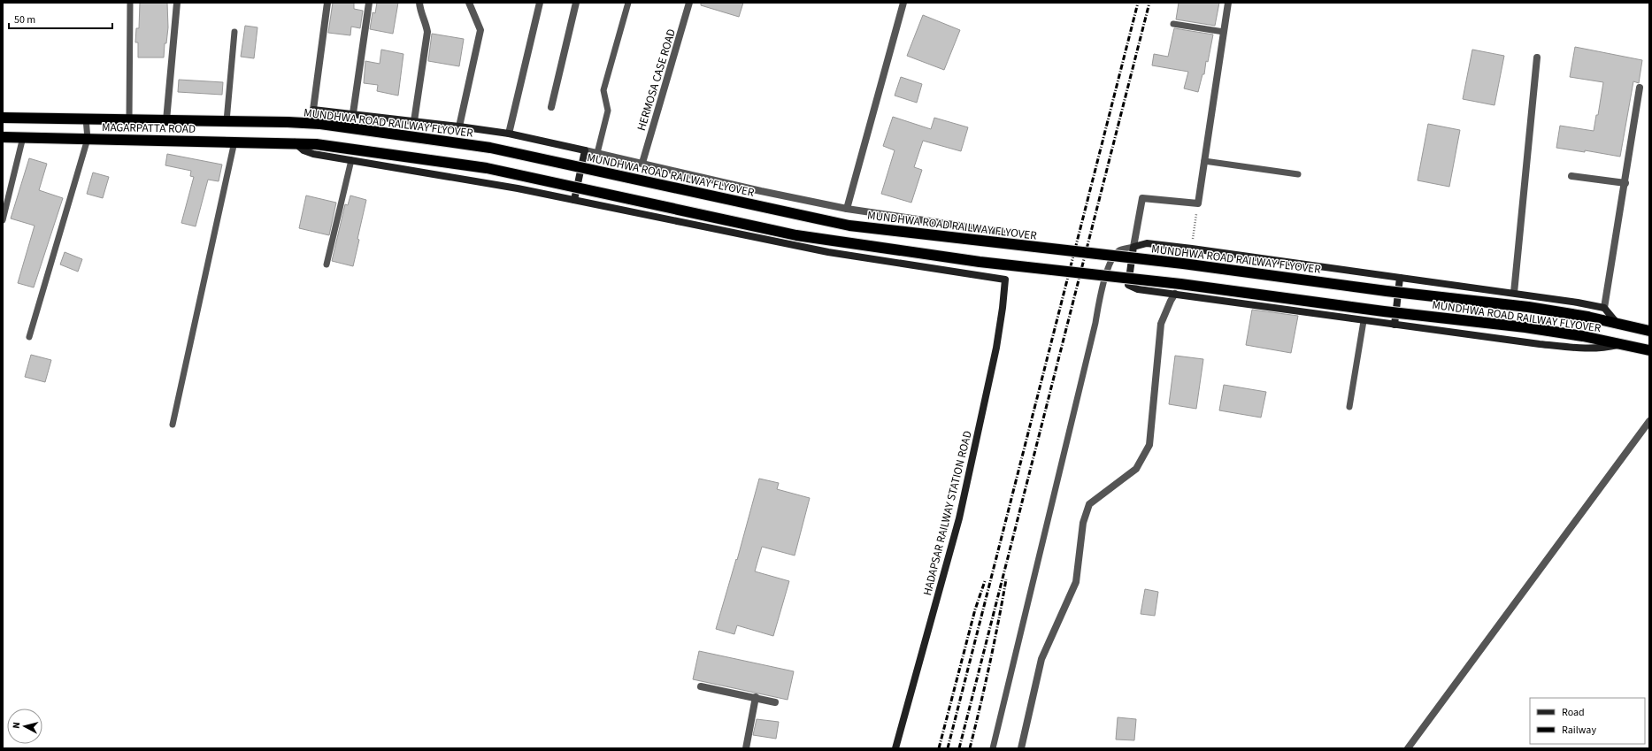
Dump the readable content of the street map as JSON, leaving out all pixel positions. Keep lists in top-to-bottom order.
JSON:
{
  "streets": {
    "highway": ["MUNDHWA ROAD RAILWAY FLYOVER", "MAGARPATTA ROAD"],
    "street": ["HERMOSA CASE ROAD", "HADAPSAR RAILWAY STATION ROAD"]
  },
  "crossings": [
    ["MUNDHWA ROAD RAILWAY FLYOVER", "MAGARPATTA ROAD"]
  ],
  "legend": ["Road", "Railway"],
  "scale_bar": "50 m",
  "north": "left"
}
